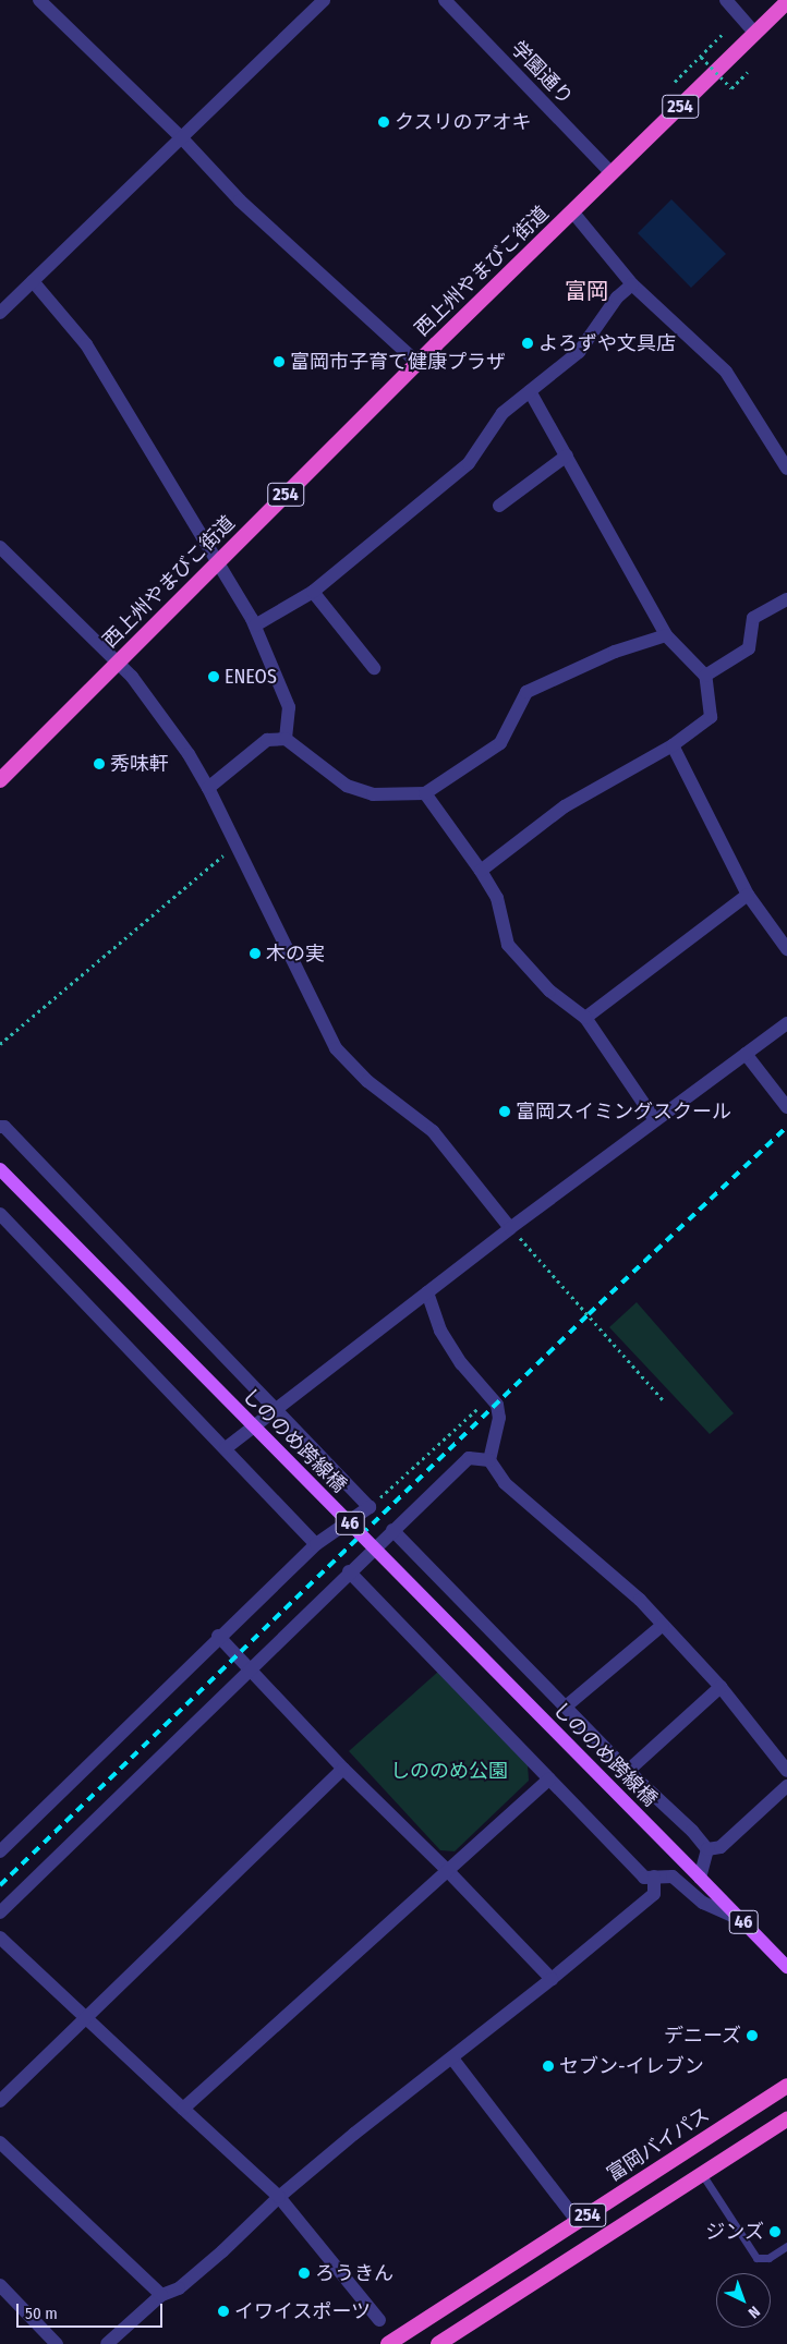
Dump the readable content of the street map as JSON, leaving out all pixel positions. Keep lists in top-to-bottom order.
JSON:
{
  "streets": {
    "highway": ["254", "西上州やまびこ街道", "富岡バイパス"],
    "main road": ["しののめ跨線橋", "46"],
    "street": ["学園通り"]
  },
  "crossings": [
    ["学園通り", "西上州やまびこ街道"],
    ["しののめ跨線橋", "46"]
  ],
  "districts": ["富岡"],
  "parks": ["しののめ公園"],
  "places": [
    "クスリのアオキ",
    "よろずや文具店",
    "富岡市子育て健康プラザ",
    "ENEOS",
    "秀味軒",
    "木の実",
    "富岡スイミングスクール",
    "デニーズ",
    "セブン-イレブン",
    "ジンズ",
    "ろうきん",
    "イワイスポーツ"
  ],
  "scale_bar": "50 m",
  "north": "bottom right"
}
